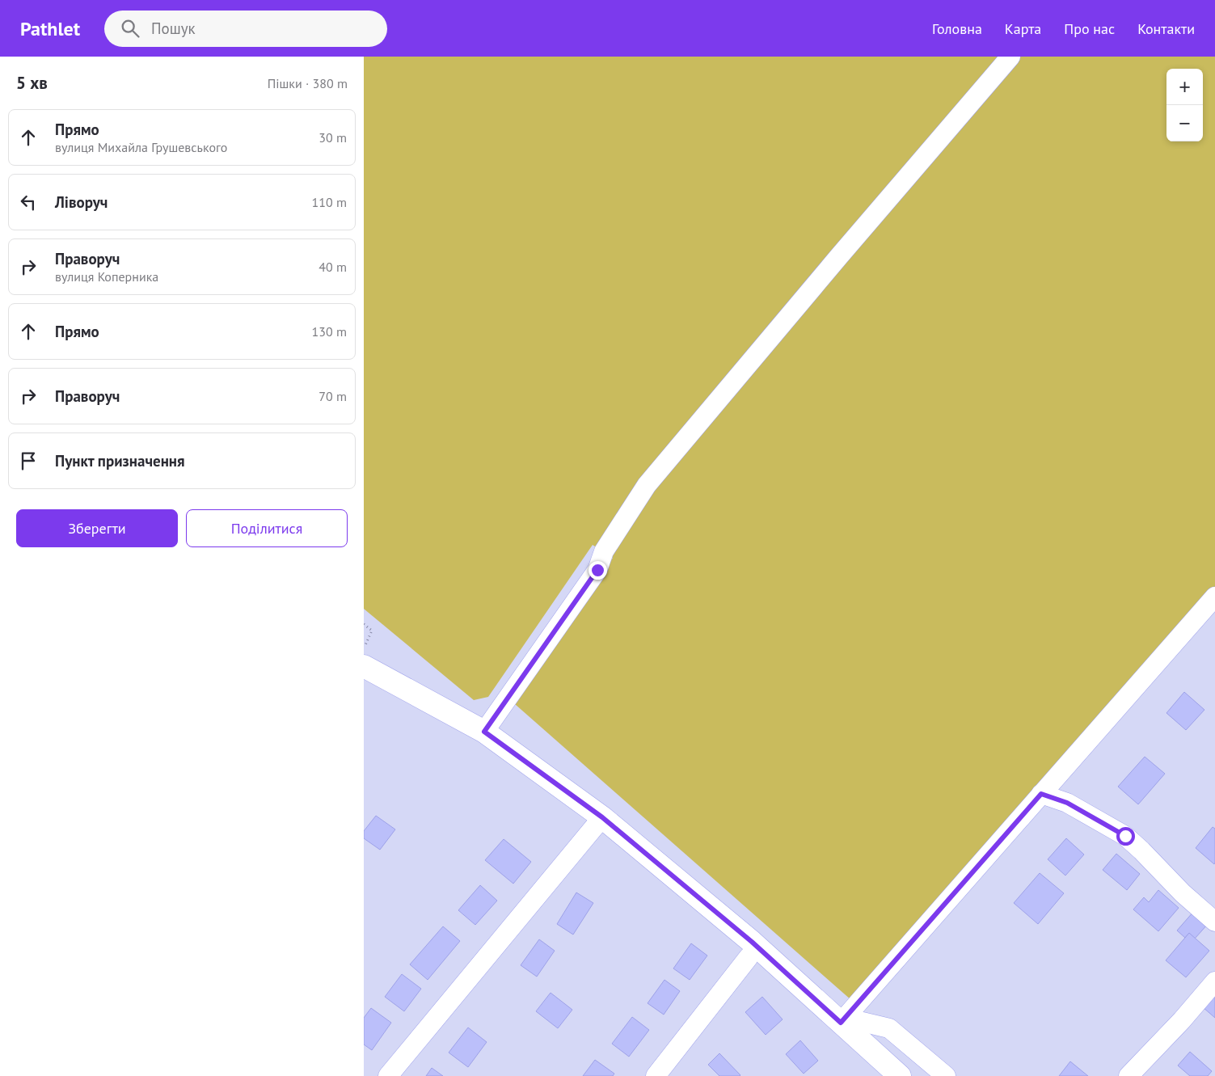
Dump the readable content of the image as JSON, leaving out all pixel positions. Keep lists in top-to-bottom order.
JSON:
{
  "page": {
    "header": "Pathlet",
    "search": "Пошук",
    "nav": [
      "Головна",
      "Карта",
      "Про нас",
      "Контакти"
    ],
    "heading": ["5 хв", "Пішки · 380 m"],
    "map_buttons": ["+", "−"],
    "list": [
      ["Прямо", "вулиця Михайла Грушевського", "30 m"],
      ["Ліворуч", "110 m"],
      ["Праворуч", "вулиця Коперника", "40 m"],
      ["Прямо", "130 m"],
      ["Праворуч", "70 m"],
      "Пункт призначення"
    ],
    "buttons": ["Зберегти", "Поділитися"]
  }
}
